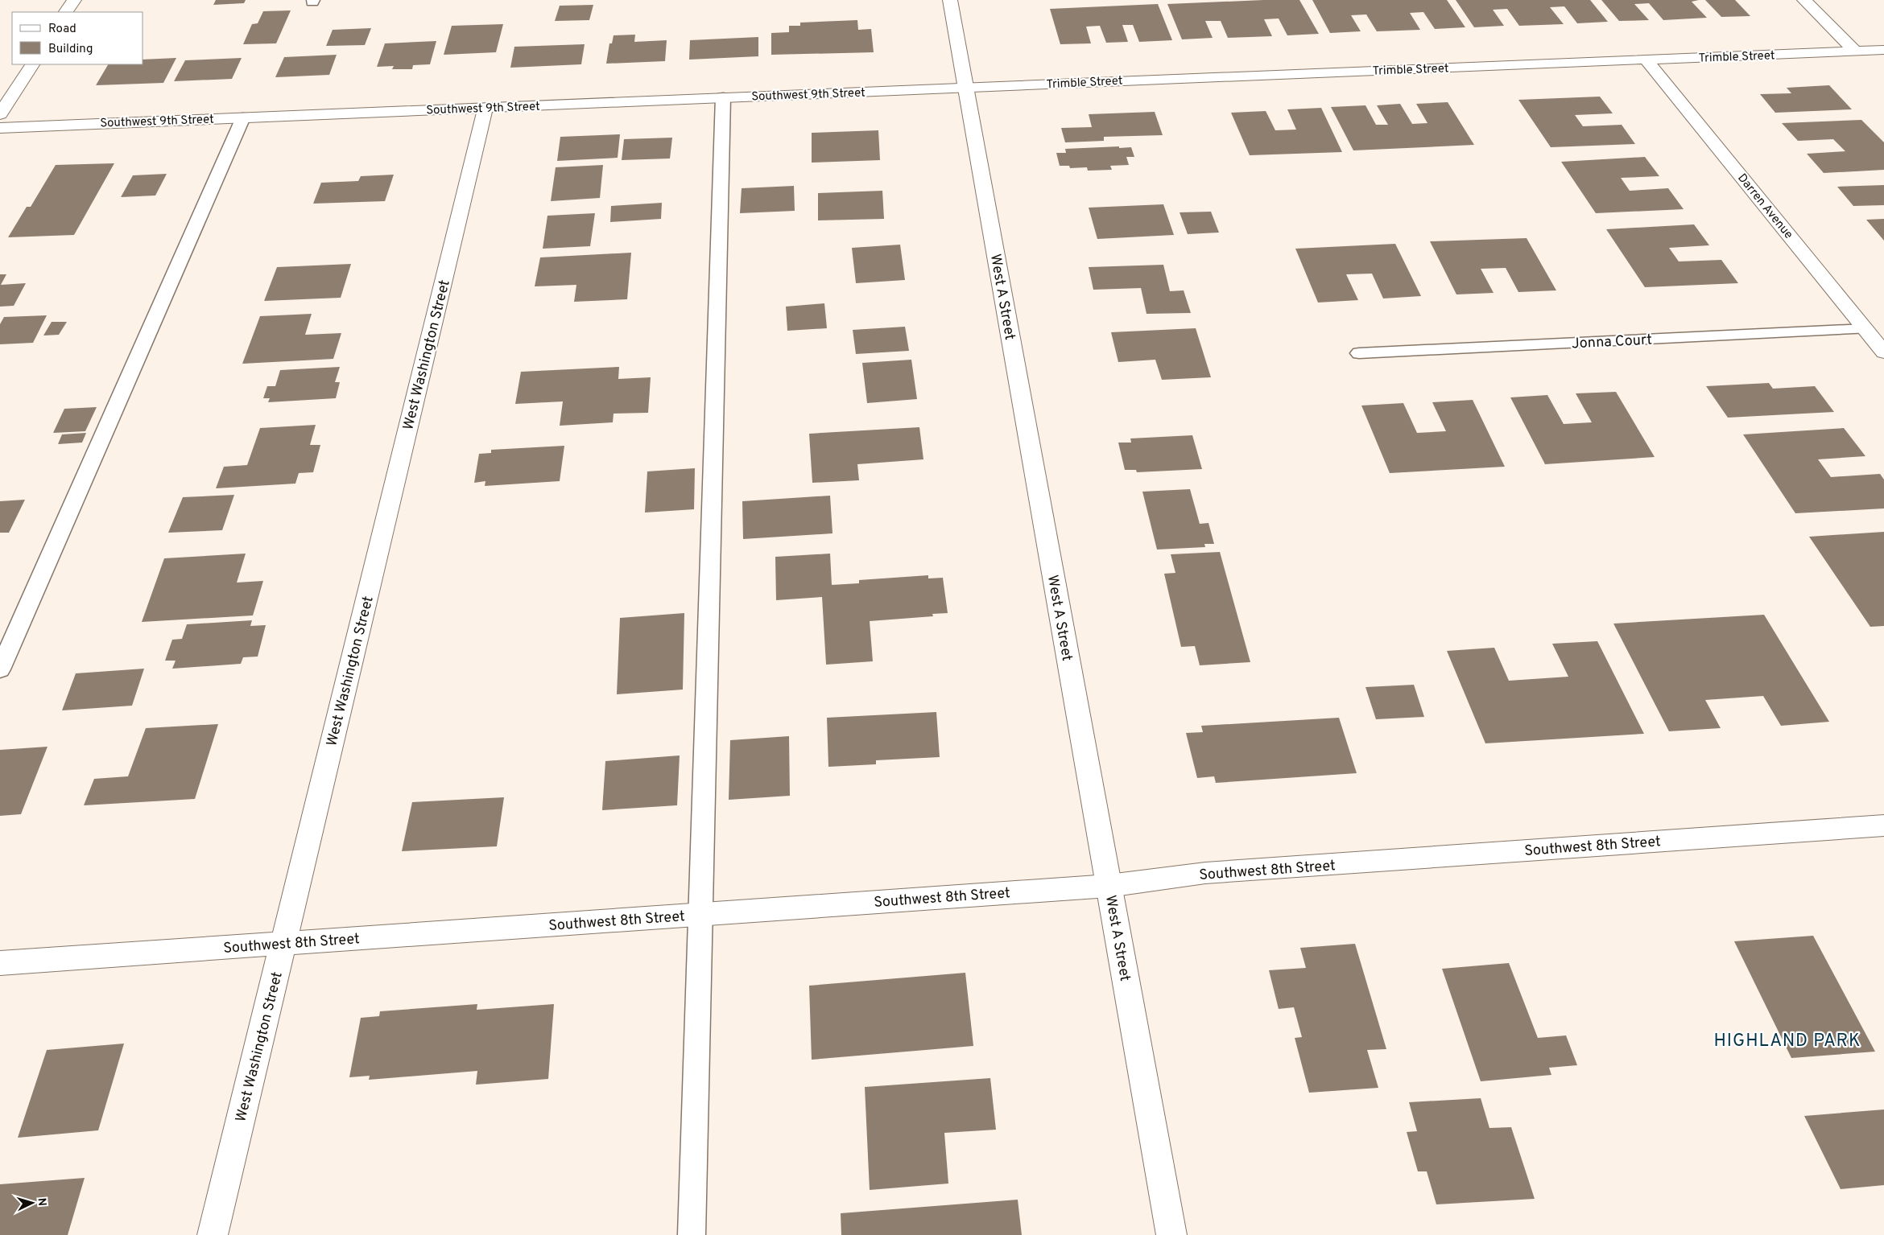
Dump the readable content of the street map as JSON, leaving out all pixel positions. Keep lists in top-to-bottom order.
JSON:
{
  "streets": {
    "street": [
      "Trimble Street",
      "Southwest 9th Street",
      "Darren Avenue",
      "West A Street",
      "West Washington Street",
      "Southwest 8th Street"
    ],
    "lane": ["Jonna Court"]
  },
  "crossings": [
    ["Trimble Street", "Southwest 9th Street"],
    ["Trimble Street", "Darren Avenue"],
    ["Trimble Street", "West A Street"],
    ["Southwest 9th Street", "West A Street"],
    ["Southwest 9th Street", "West Washington Street"],
    ["Darren Avenue", "Jonna Court"],
    ["West A Street", "Southwest 8th Street"],
    ["West Washington Street", "Southwest 8th Street"]
  ],
  "districts": ["HIGHLAND PARK"],
  "legend": ["Road", "Building"],
  "north": "right"
}
